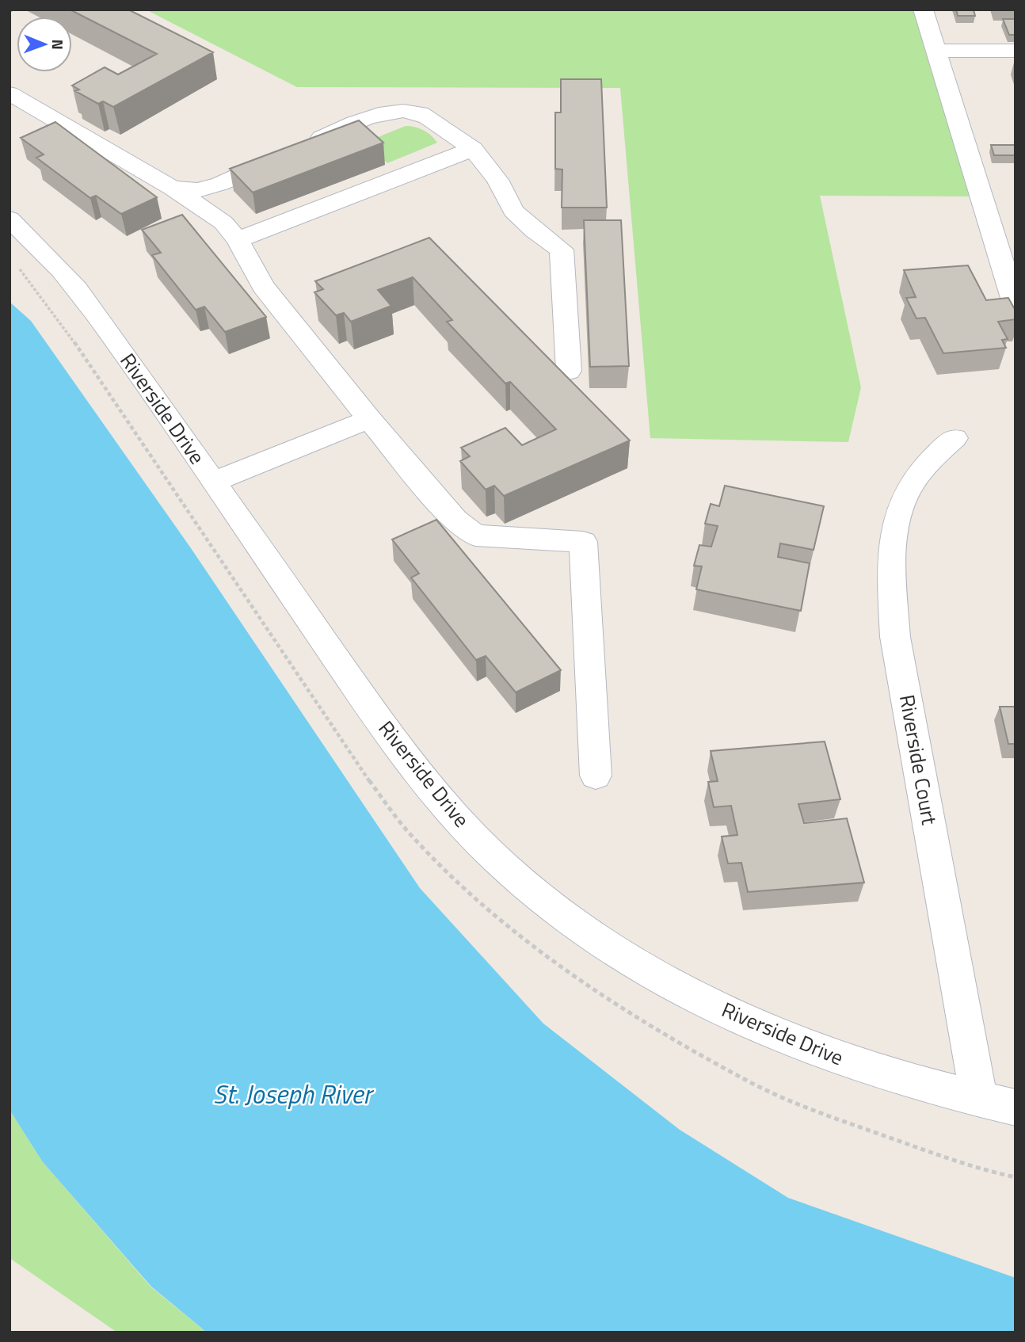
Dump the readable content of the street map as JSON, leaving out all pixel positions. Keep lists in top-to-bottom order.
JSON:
{
  "streets": {
    "street": ["Riverside Drive", "Riverside Court"]
  },
  "crossings": [
    ["Riverside Drive", "Riverside Court"]
  ],
  "water": ["St. Joseph River"],
  "north": "right"
}
